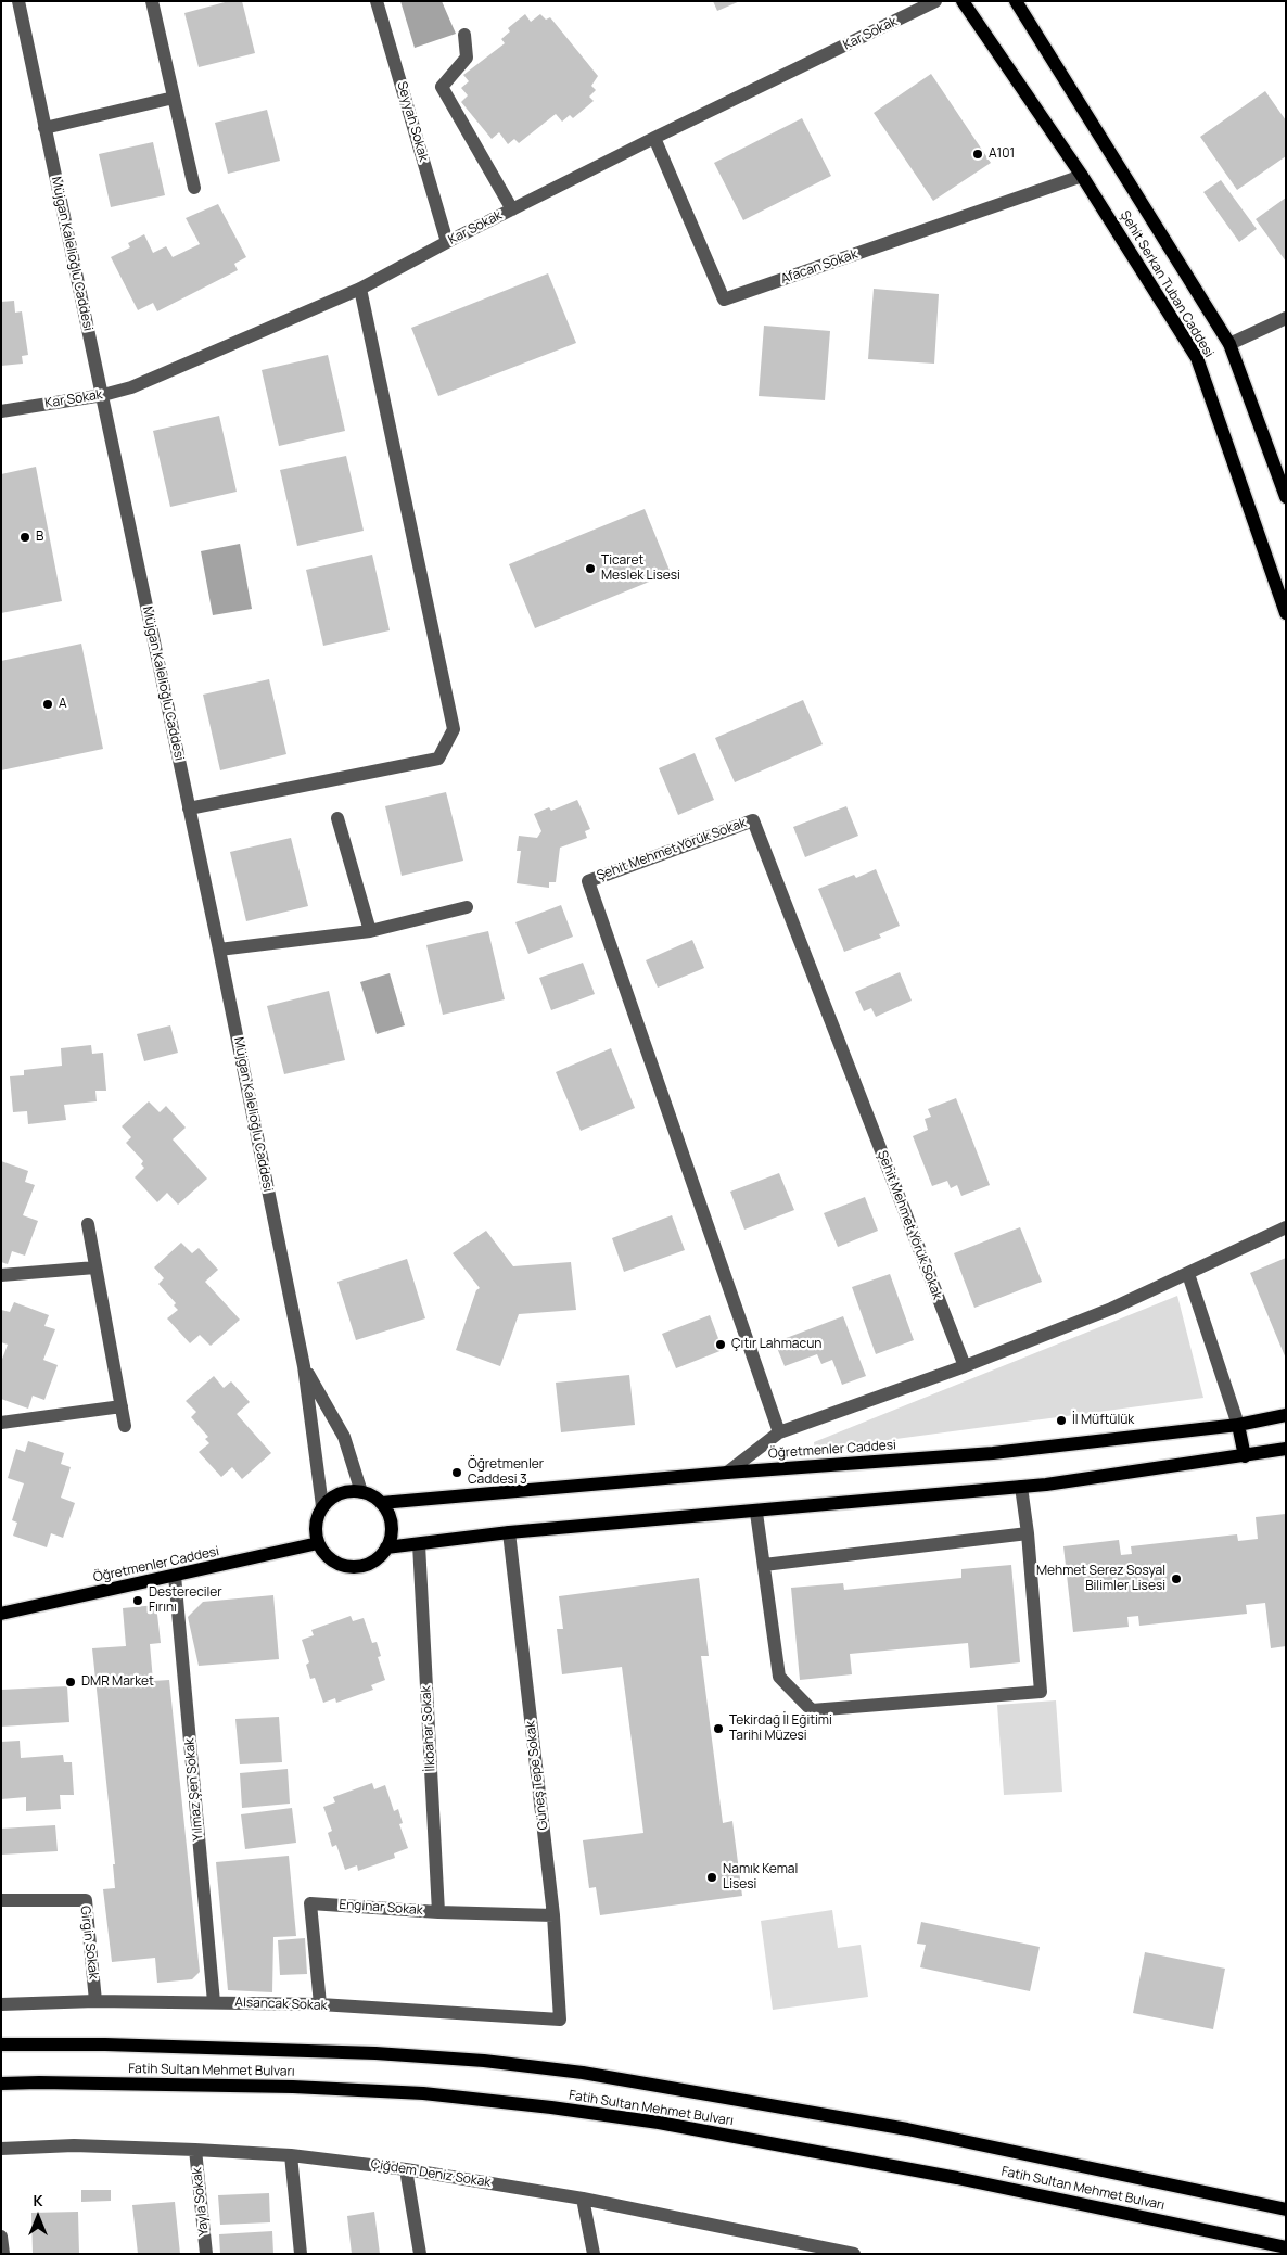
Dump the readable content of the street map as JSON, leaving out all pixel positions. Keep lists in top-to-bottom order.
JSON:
{
  "streets": {
    "main road": ["Şehit Serkan Tuban Caddesi", "Öğretmenler Caddesi", "Fatih Sultan Mehmet Bulvarı"],
    "street": [
      "Kar Sokak",
      "Seyyah Sokak",
      "Müjgan Kalelioğlu Caddesi",
      "Afacan Sokak",
      "Şehit Mehmet Yörük Sokak",
      "İlkbahar Sokak",
      "Güneş Tepe Sokak",
      "Yılmaz Şen Sokak",
      "Enginar Sokak",
      "Girgin Sokak",
      "Alsancak Sokak",
      "Çiğdem Deniz Sokak",
      "Yayla Sokak"
    ]
  },
  "crossings": [
    ["Kar Sokak", "Seyyah Sokak"],
    ["Kar Sokak", "Müjgan Kalelioğlu Caddesi"],
    ["Kar Sokak", "Afacan Sokak"],
    ["Müjgan Kalelioğlu Caddesi", "Öğretmenler Caddesi"],
    ["Afacan Sokak", "Şehit Serkan Tuban Caddesi"],
    ["Öğretmenler Caddesi", "Yılmaz Şen Sokak"],
    ["İlkbahar Sokak", "Enginar Sokak"],
    ["Güneş Tepe Sokak", "Enginar Sokak"],
    ["Güneş Tepe Sokak", "Alsancak Sokak"],
    ["Yılmaz Şen Sokak", "Alsancak Sokak"],
    ["Enginar Sokak", "Alsancak Sokak"],
    ["Girgin Sokak", "Alsancak Sokak"],
    ["Çiğdem Deniz Sokak", "Yayla Sokak"]
  ],
  "places": [
    "A101",
    "B",
    "Ticaret Meslek Lisesi",
    "A",
    "Çıtır Lahmacun",
    "İl Müftülük",
    "Öğretmenler Caddesi 3",
    "Mehmet Serez Sosyal Bilimler Lisesi",
    "Destereciler Fırını",
    "DMR Market",
    "Tekirdağ İl Eğitimi Tarihi Müzesi",
    "Namık Kemal Lisesi"
  ],
  "north": "top"
}
